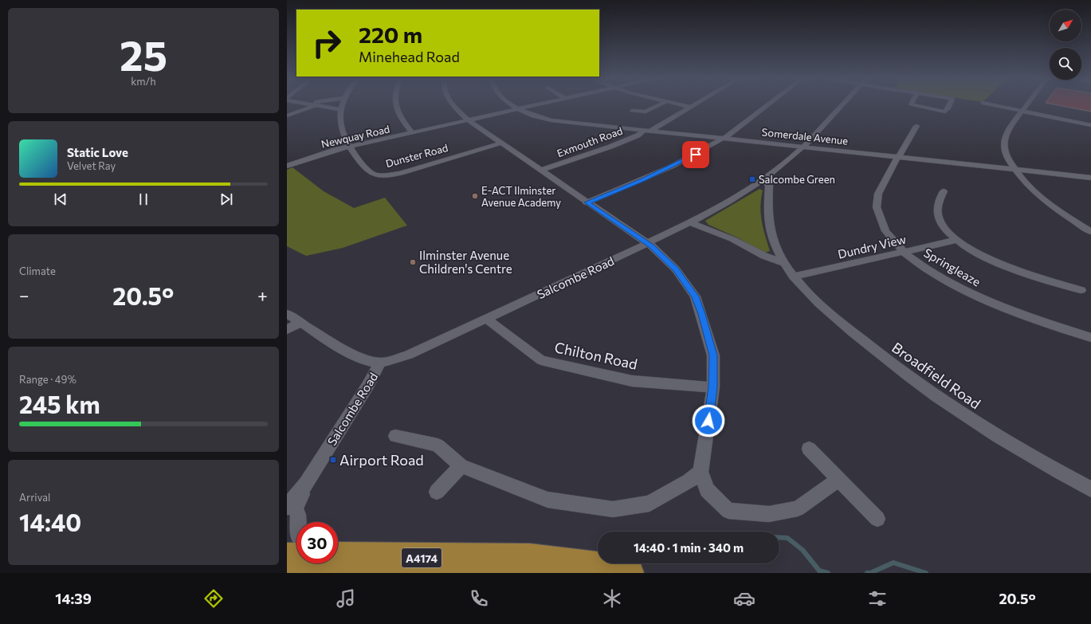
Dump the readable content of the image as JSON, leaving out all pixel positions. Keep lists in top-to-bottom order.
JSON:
{
  "streets": {
    "highway": ["A4174"],
    "street": [
      "Newquay Road",
      "Somerdale Avenue",
      "Exmouth Road",
      "Dunster Road",
      "Dundry View",
      "Springleaze",
      "Salcombe Road",
      "Chilton Road",
      "Broadfield Road"
    ]
  },
  "crossings": [
    ["Newquay Road", "Somerdale Avenue"],
    ["Newquay Road", "Dunster Road"],
    ["Somerdale Avenue", "Exmouth Road"],
    ["Somerdale Avenue", "Springleaze"],
    ["Somerdale Avenue", "Salcombe Road"],
    ["Dundry View", "Springleaze"],
    ["Dundry View", "Broadfield Road"],
    ["Salcombe Road", "Chilton Road"],
    ["Salcombe Road", "Broadfield Road"]
  ],
  "places": {
    "transit": ["Salcombe Green", "Airport Road"],
    "other": ["E-ACT Ilminster Avenue Academy", "Ilminster Avenue Children's Centre"]
  },
  "north": "top right",
  "page": {
    "tile": [
      ["25", "km/h"],
      "Climate",
      ["Range · 49%", "245 km"],
      ["Arrival", "14:40"]
    ],
    "turn": ["220 m", "Minehead Road"],
    "song": ["Static Love", "Velvet Ray"],
    "heat": ["−", "20.5°", "+"],
    "limit": "30",
    "trip": "14:40 · 1 min · 340 m",
    "tabs": ["14:39", "20.5°"]
  }
}
